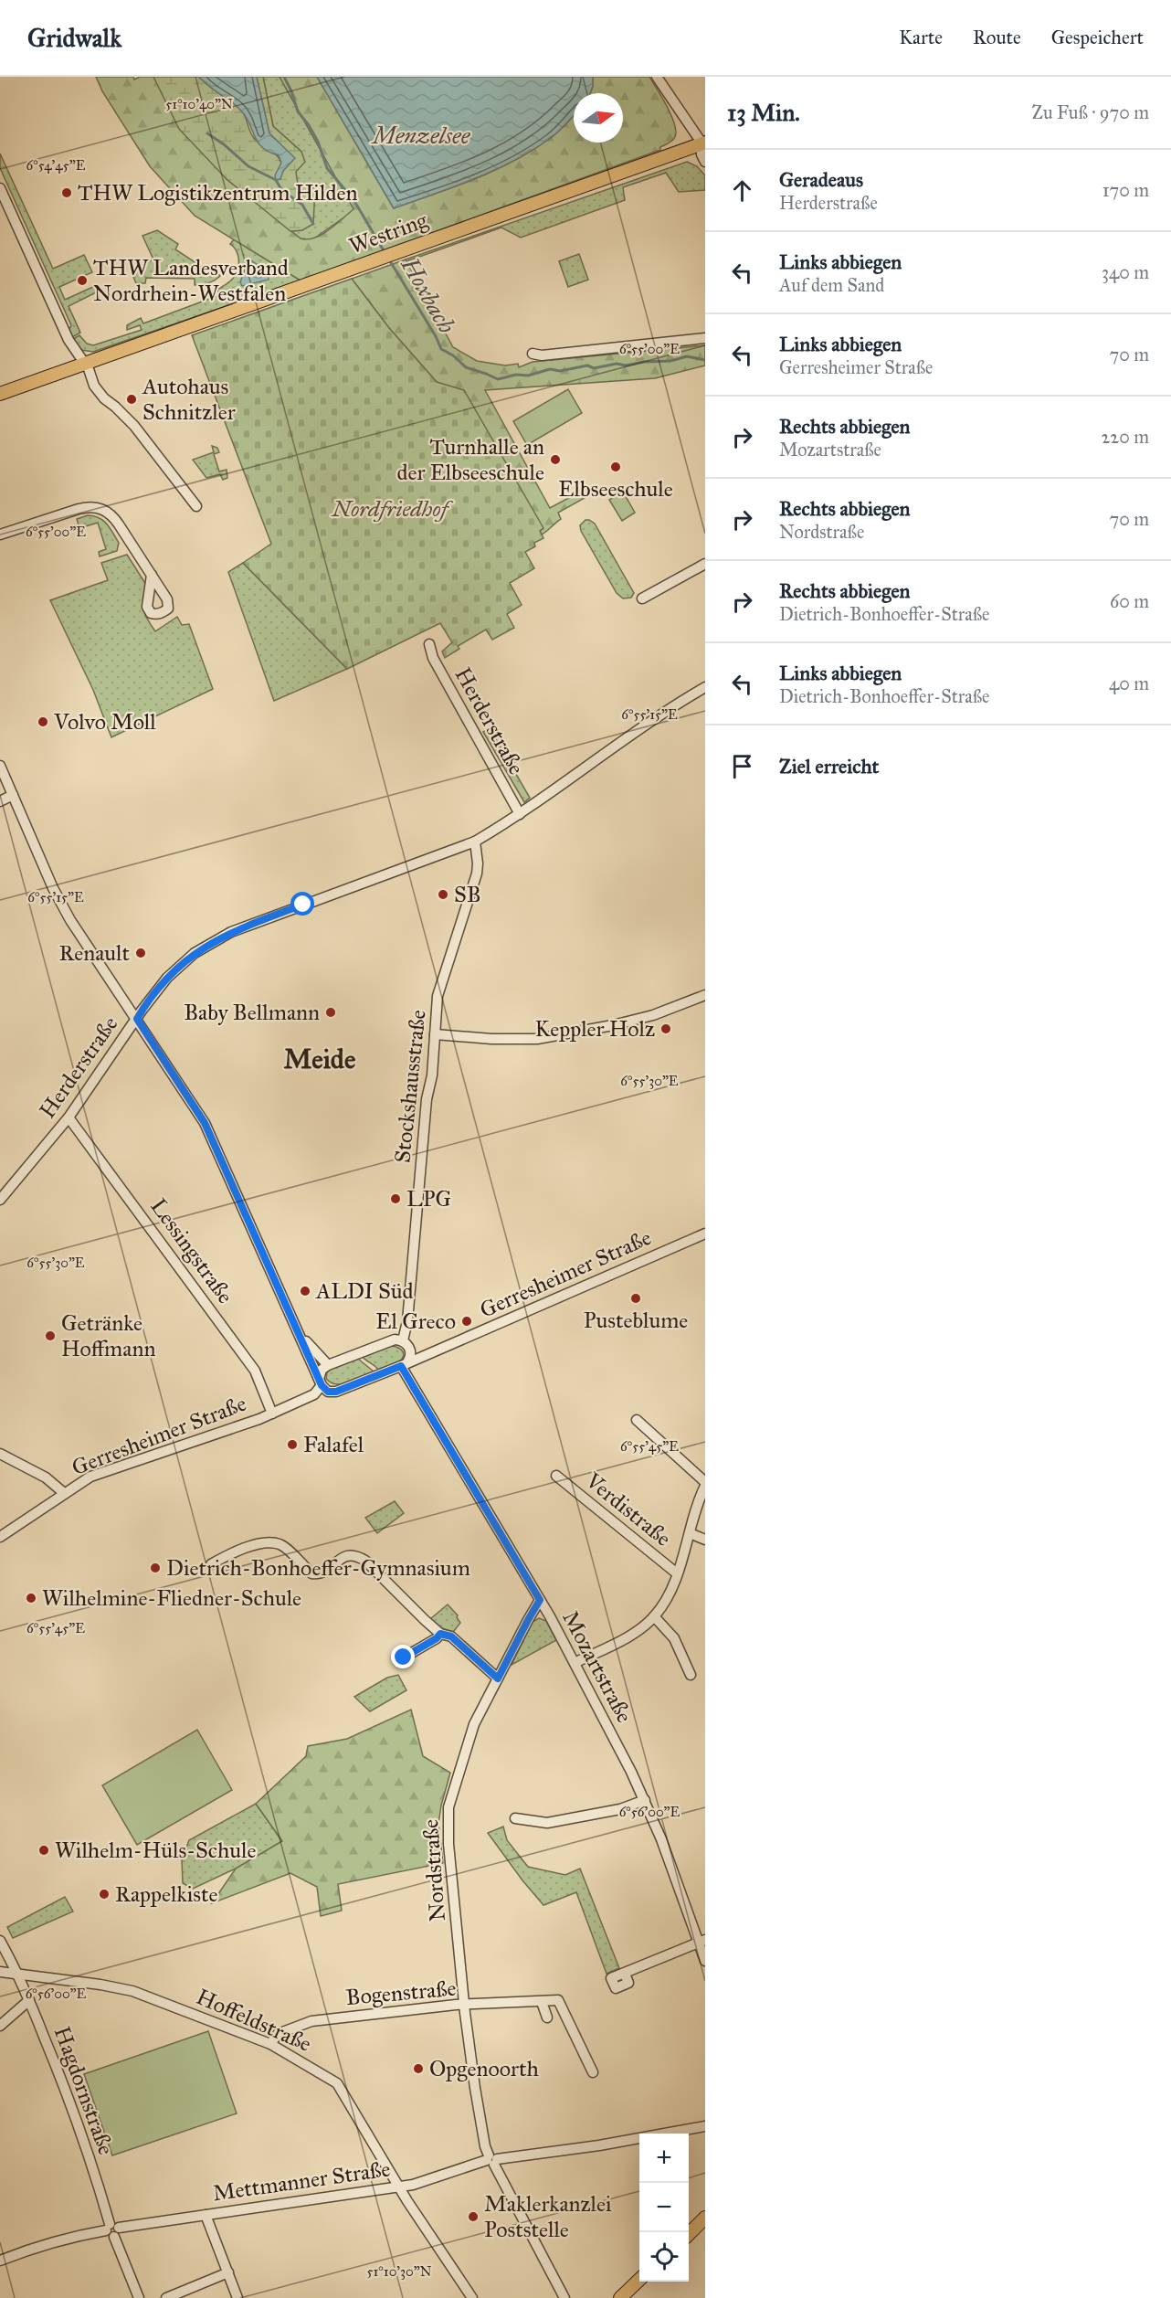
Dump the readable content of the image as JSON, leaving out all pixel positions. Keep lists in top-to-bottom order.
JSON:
{
  "streets": {
    "main road": ["Westring"],
    "street": [
      "Herderstraße",
      "Stockshausstraße",
      "Lessingstraße",
      "Gerresheimer Straße",
      "Verdistraße",
      "Mozartstraße",
      "Nordstraße",
      "Bogenstraße",
      "Hoffeldstraße",
      "Hagdornstraße",
      "Mettmanner Straße"
    ]
  },
  "crossings": [
    ["Herderstraße", "Stockshausstraße"],
    ["Herderstraße", "Lessingstraße"],
    ["Stockshausstraße", "Gerresheimer Straße"],
    ["Lessingstraße", "Gerresheimer Straße"],
    ["Gerresheimer Straße", "Mozartstraße"],
    ["Verdistraße", "Mozartstraße"],
    ["Mozartstraße", "Nordstraße"],
    ["Nordstraße", "Bogenstraße"],
    ["Nordstraße", "Mettmanner Straße"],
    ["Bogenstraße", "Hoffeldstraße"],
    ["Hoffeldstraße", "Hagdornstraße"],
    ["Hoffeldstraße", "Mettmanner Straße"],
    ["Hagdornstraße", "Mettmanner Straße"]
  ],
  "districts": ["Meide"],
  "water": ["Menzelsee", "Hoxbach"],
  "parks": ["Nordfriedhof"],
  "places": [
    "THW Logistikzentrum Hilden",
    "THW Landesverband Nordrhein-Westfalen",
    "Autohaus Schnitzler",
    "Turnhalle an der Elbseeschule",
    "Elbseeschule",
    "Volvo Moll",
    "SB",
    "Renault",
    "Baby Bellmann",
    "Keppler Holz",
    "LPG",
    "ALDI Süd",
    "Pusteblume",
    "El Greco",
    "Getränke Hoffmann",
    "Falafel",
    "Dietrich-Bonhoeffer-Gymnasium",
    "Wilhelmine-Fliedner-Schule",
    "Wilhelm-Hüls-Schule",
    "Rappelkiste",
    "Opgenoorth",
    "Maklerkanzlei Poststelle"
  ],
  "north": "right",
  "page": {
    "header": "Gridwalk",
    "nav": ["Karte", "Route", "Gespeichert"],
    "heading": ["13 Min.", "Zu Fuß · 970 m"],
    "list": [
      ["Geradeaus", "Herderstraße", "170 m"],
      ["Links abbiegen", "Auf dem Sand", "340 m"],
      ["Links abbiegen", "Gerresheimer Straße", "70 m"],
      ["Rechts abbiegen", "Mozartstraße", "220 m"],
      ["Rechts abbiegen", "Nordstraße", "70 m"],
      ["Rechts abbiegen", "Dietrich-Bonhoeffer-Straße", "60 m"],
      ["Links abbiegen", "Dietrich-Bonhoeffer-Straße", "40 m"],
      "Ziel erreicht"
    ],
    "map_buttons": ["+", "−"]
  },
  "coordinates": [
    "51°10'40\"N",
    "6°54'45\"E",
    "6°55'00\"E",
    "6°55'15\"E",
    "6°55'30\"E",
    "6°55'45\"E",
    "6°56'00\"E",
    "51°10'30\"N"
  ]
}
